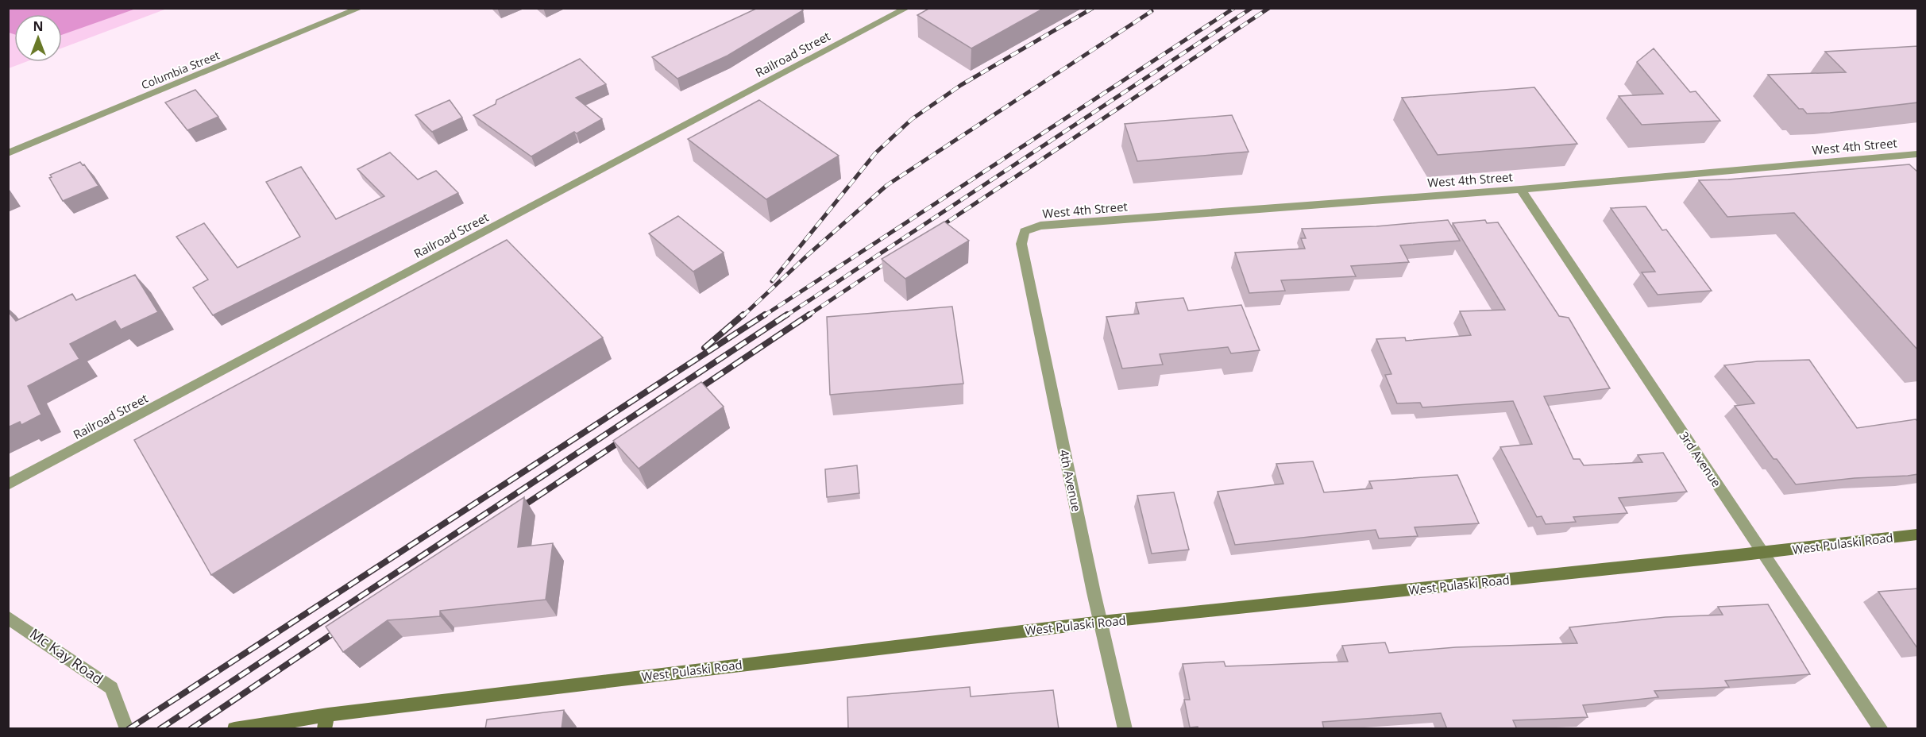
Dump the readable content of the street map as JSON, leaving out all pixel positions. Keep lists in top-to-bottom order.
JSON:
{
  "streets": {
    "main road": ["West Pulaski Road"],
    "street": [
      "Railroad Street",
      "Columbia Street",
      "West 4th Street",
      "3rd Avenue",
      "4th Avenue",
      "Mc Kay Road"
    ]
  },
  "crossings": [
    ["West 4th Street", "3rd Avenue"],
    ["West 4th Street", "4th Avenue"],
    ["3rd Avenue", "West Pulaski Road"],
    ["4th Avenue", "West Pulaski Road"]
  ],
  "north": "top"
}
